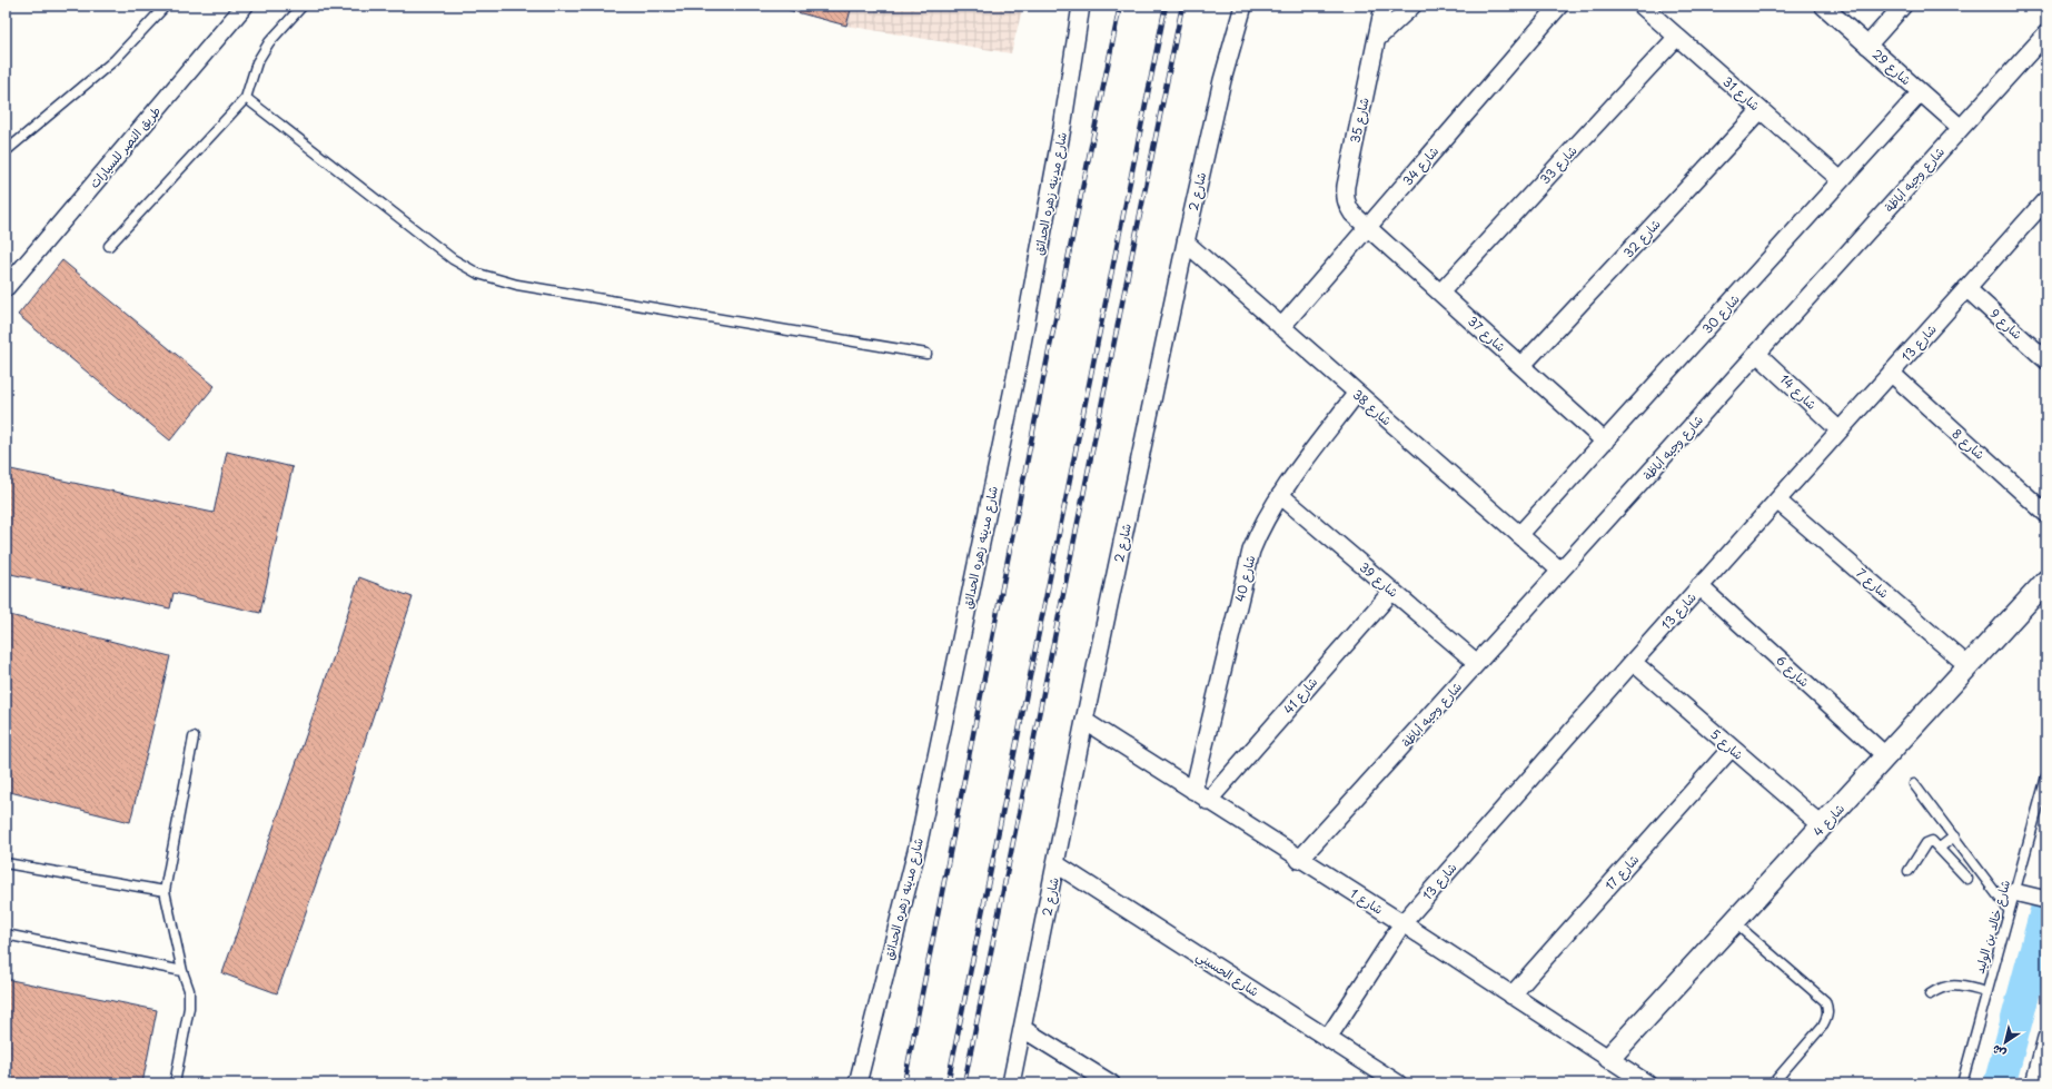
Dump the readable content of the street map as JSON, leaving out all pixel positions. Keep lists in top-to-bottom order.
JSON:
{
  "streets": {
    "street": [
      "شارع 29",
      "شارع 31",
      "شارع 35",
      "طريق النصر للسيارات",
      "شارع 33",
      "شارع 34",
      "شارع وجيه أباظة",
      "شارع 2",
      "شارع مدينه زهره الحدائق",
      "شارع 32",
      "شارع 30",
      "شارع 9",
      "شارع 37",
      "شارع 13",
      "شارع 14",
      "شارع 38",
      "شارع 8",
      "شارع 40",
      "شارع 39",
      "شارع 7",
      "شارع 6",
      "شارع 41",
      "شارع 5",
      "شارع 4",
      "شارع 17",
      "شارع 1",
      "شارع الحسيني"
    ],
    "lane": ["شارع خالد بن الوليد"]
  },
  "crossings": [
    ["شارع 29", "شارع وجيه أباظة"],
    ["شارع 29", "شارع 30"],
    ["شارع 31", "شارع 33"],
    ["شارع 31", "شارع 32"],
    ["شارع 31", "شارع 30"],
    ["شارع 35", "شارع 34"],
    ["شارع 35", "شارع 37"],
    ["شارع 33", "شارع 37"],
    ["شارع 34", "شارع 37"],
    ["شارع 34", "شارع 38"],
    ["شارع وجيه أباظة", "شارع 14"],
    ["شارع وجيه أباظة", "شارع 38"],
    ["شارع وجيه أباظة", "شارع 39"],
    ["شارع وجيه أباظة", "شارع 1"],
    ["شارع 2", "شارع 38"],
    ["شارع 2", "شارع 1"],
    ["شارع 2", "شارع الحسيني"],
    ["شارع 32", "شارع 37"],
    ["شارع 30", "شارع 37"],
    ["شارع 30", "شارع 38"],
    ["شارع 9", "شارع 13"],
    ["شارع 13", "شارع 14"],
    ["شارع 13", "شارع 8"],
    ["شارع 13", "شارع 7"],
    ["شارع 13", "شارع 6"],
    ["شارع 13", "شارع 5"],
    ["شارع 13", "شارع 1"],
    ["شارع 13", "شارع الحسيني"],
    ["شارع 38", "شارع 40"],
    ["شارع 40", "شارع 39"],
    ["شارع 40", "شارع 1"],
    ["شارع 39", "شارع 41"],
    ["شارع 7", "شارع 4"],
    ["شارع 6", "شارع 4"],
    ["شارع 41", "شارع 1"],
    ["شارع 5", "شارع 4"],
    ["شارع 5", "شارع 17"],
    ["شارع 4", "شارع 1"],
    ["شارع 17", "شارع 1"]
  ],
  "north": "bottom left"
}
